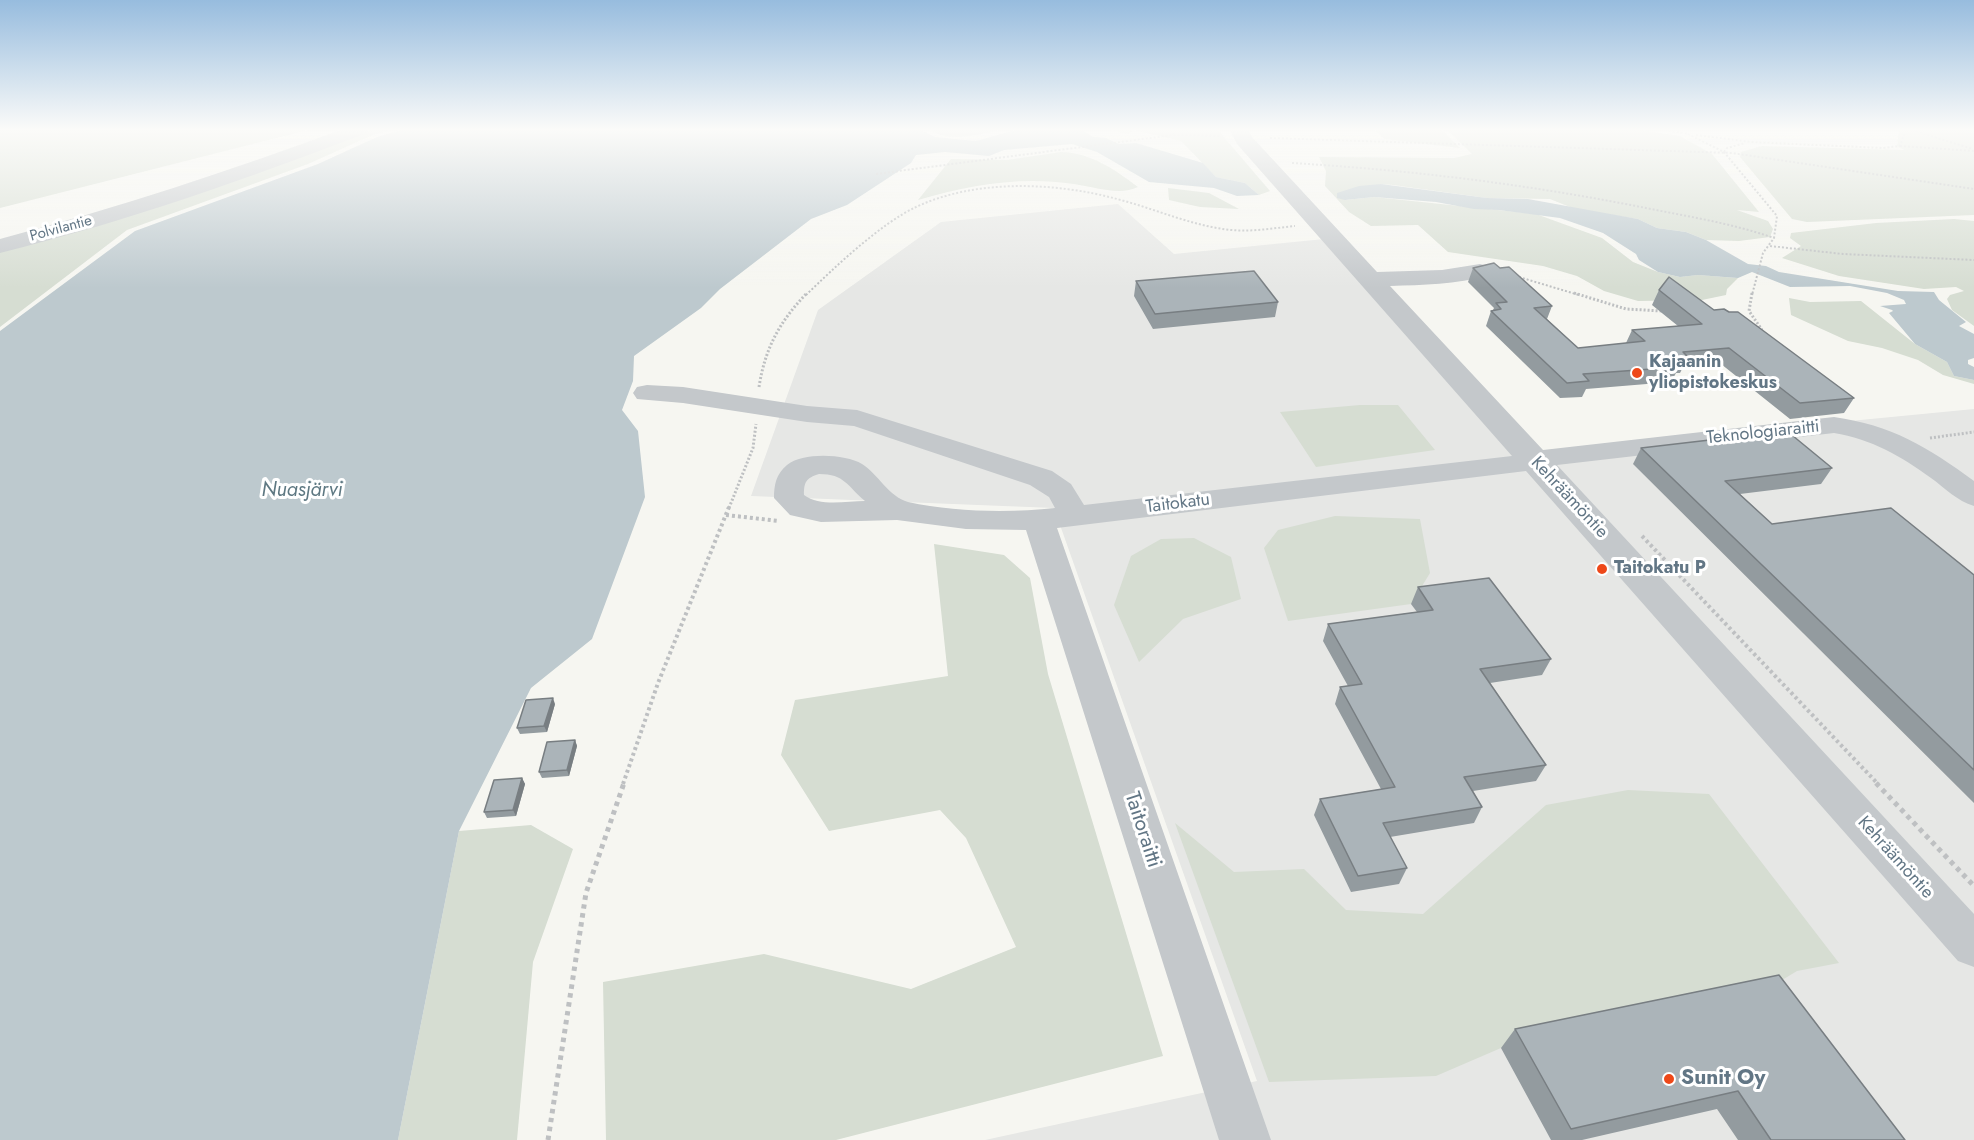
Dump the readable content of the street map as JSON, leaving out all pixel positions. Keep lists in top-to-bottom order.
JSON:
{
  "streets": {
    "street": [
      "Polvilantie",
      "Teknologiaraitti",
      "Kehräämöntie",
      "Taitokatu",
      "Taitoraitti"
    ]
  },
  "crossings": [
    ["Teknologiaraitti", "Kehräämöntie"],
    ["Teknologiaraitti", "Taitokatu"],
    ["Kehräämöntie", "Taitokatu"],
    ["Taitokatu", "Taitoraitti"]
  ],
  "water": ["Nuasjärvi"],
  "places": ["Kajaanin yliopistokeskus", "Taitokatu P", "Sunit Oy"]
}
